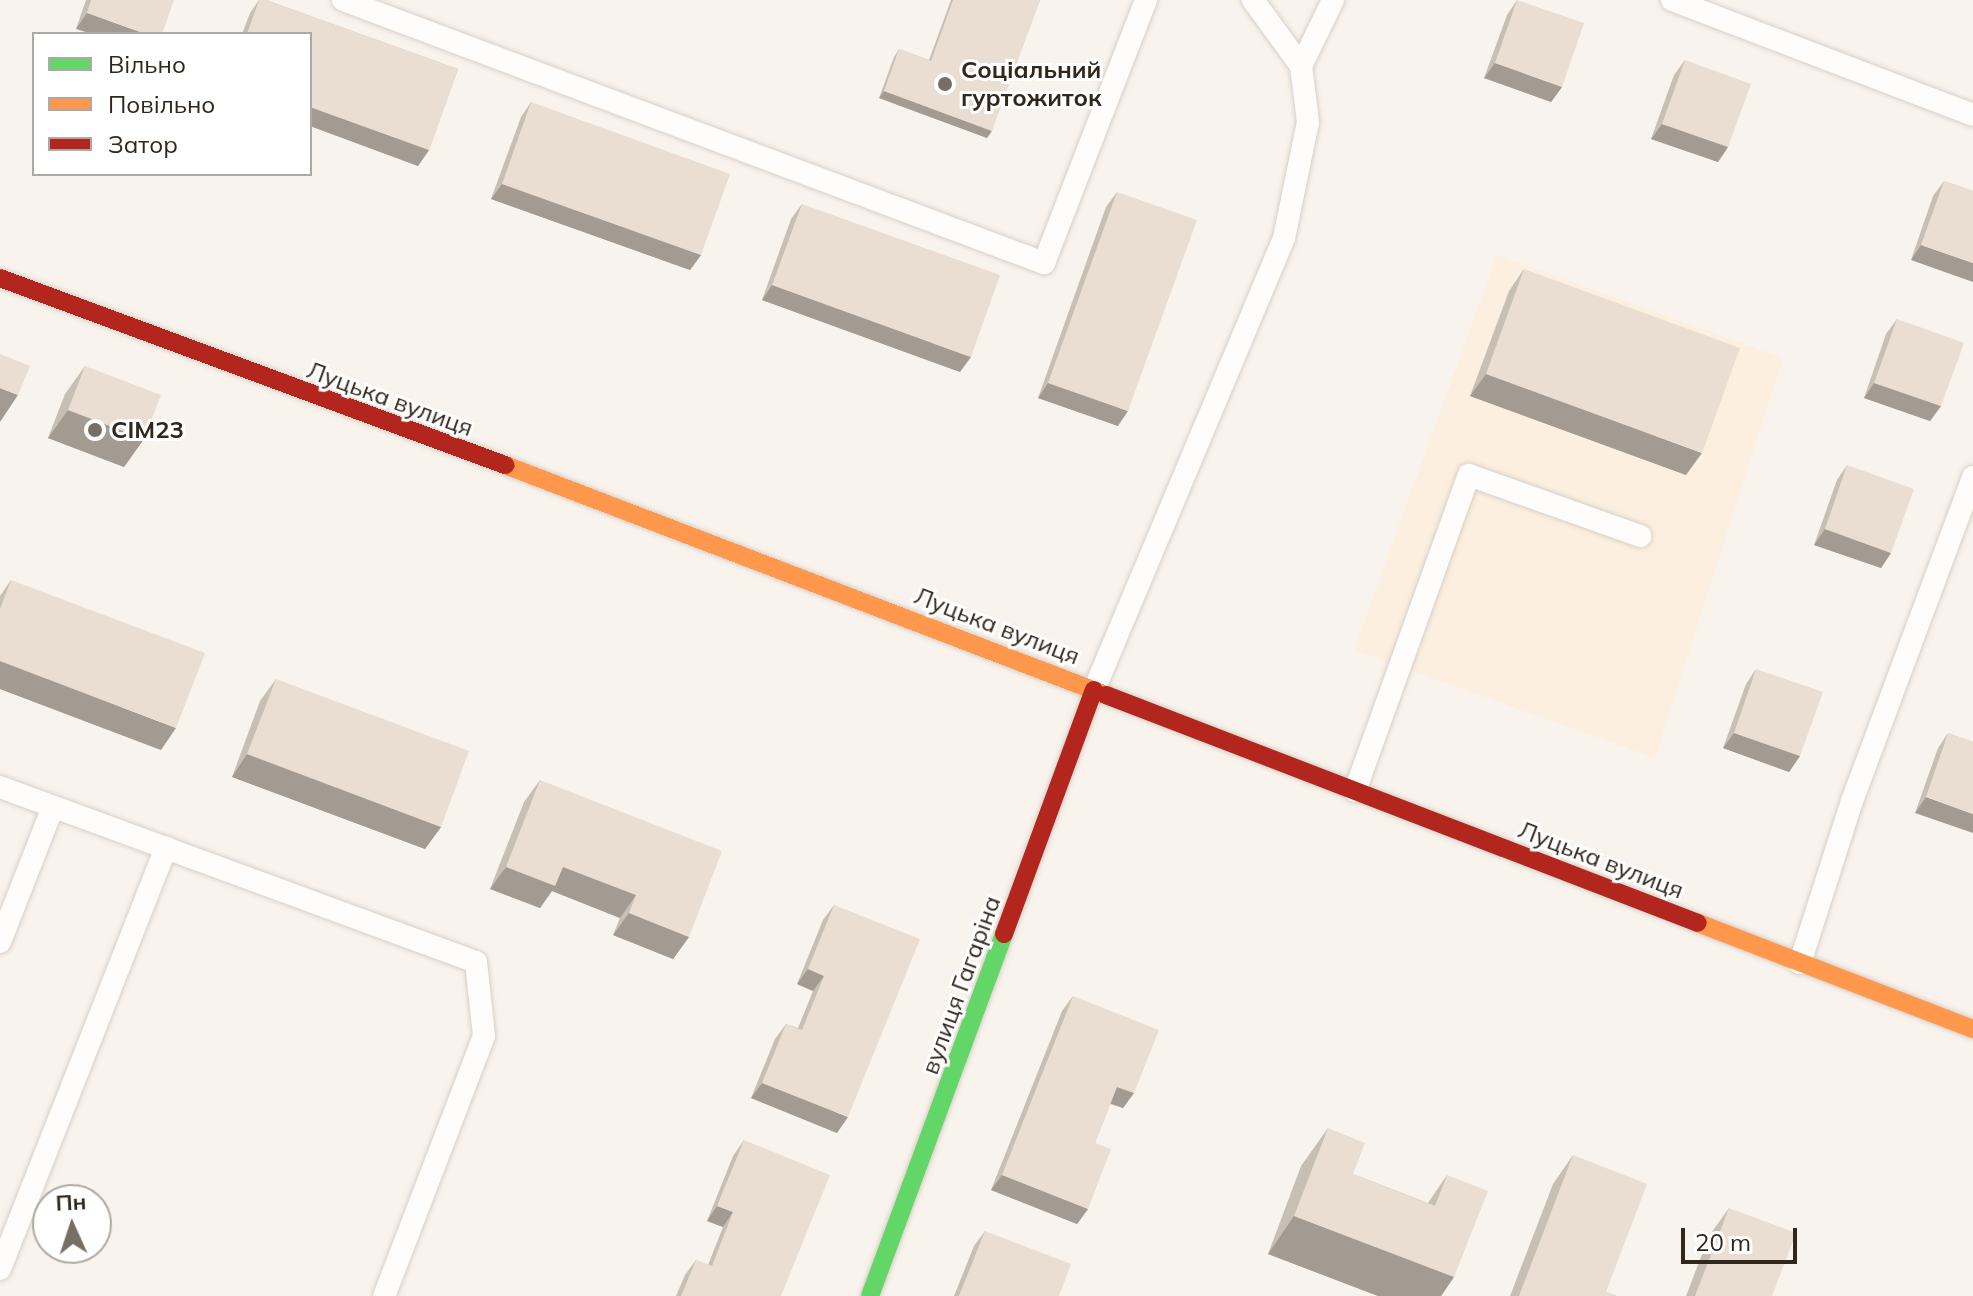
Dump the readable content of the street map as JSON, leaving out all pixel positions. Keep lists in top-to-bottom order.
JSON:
{
  "streets": {
    "main road": ["Луцька вулиця", "вулиця Гагаріна"]
  },
  "crossings": [
    ["Луцька вулиця", "вулиця Гагаріна"]
  ],
  "places": ["Соціальний гуртожиток", "СІМ23"],
  "legend": ["Вільно", "Повільно", "Затор"],
  "scale_bar": "20 m",
  "north": "top"
}
